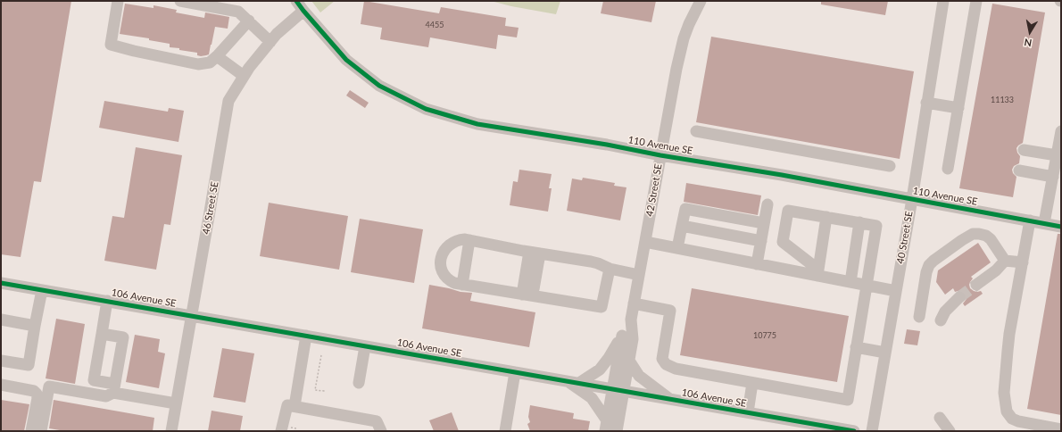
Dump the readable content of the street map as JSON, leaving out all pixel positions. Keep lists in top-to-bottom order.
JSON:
{
  "streets": {
    "street": [
      "110 Avenue SE",
      "42 Street SE",
      "46 Street SE",
      "40 Street SE",
      "106 Avenue SE"
    ]
  },
  "crossings": [
    ["110 Avenue SE", "42 Street SE"],
    ["110 Avenue SE", "46 Street SE"],
    ["110 Avenue SE", "40 Street SE"],
    ["42 Street SE", "106 Avenue SE"],
    ["46 Street SE", "106 Avenue SE"]
  ],
  "house_numbers": ["4455", "11133", "10775"],
  "north": "bottom"
}
